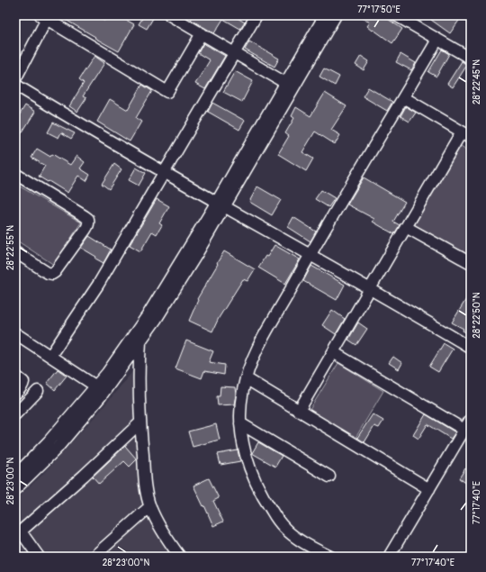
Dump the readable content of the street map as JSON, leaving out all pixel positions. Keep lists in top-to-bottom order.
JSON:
{
  "coordinates": [
    "77°17'50\"E",
    "28°22'45\"N",
    "28°22'55\"N",
    "28°22'50\"N",
    "28°23'00\"N",
    "77°17'40\"E"
  ]
}
